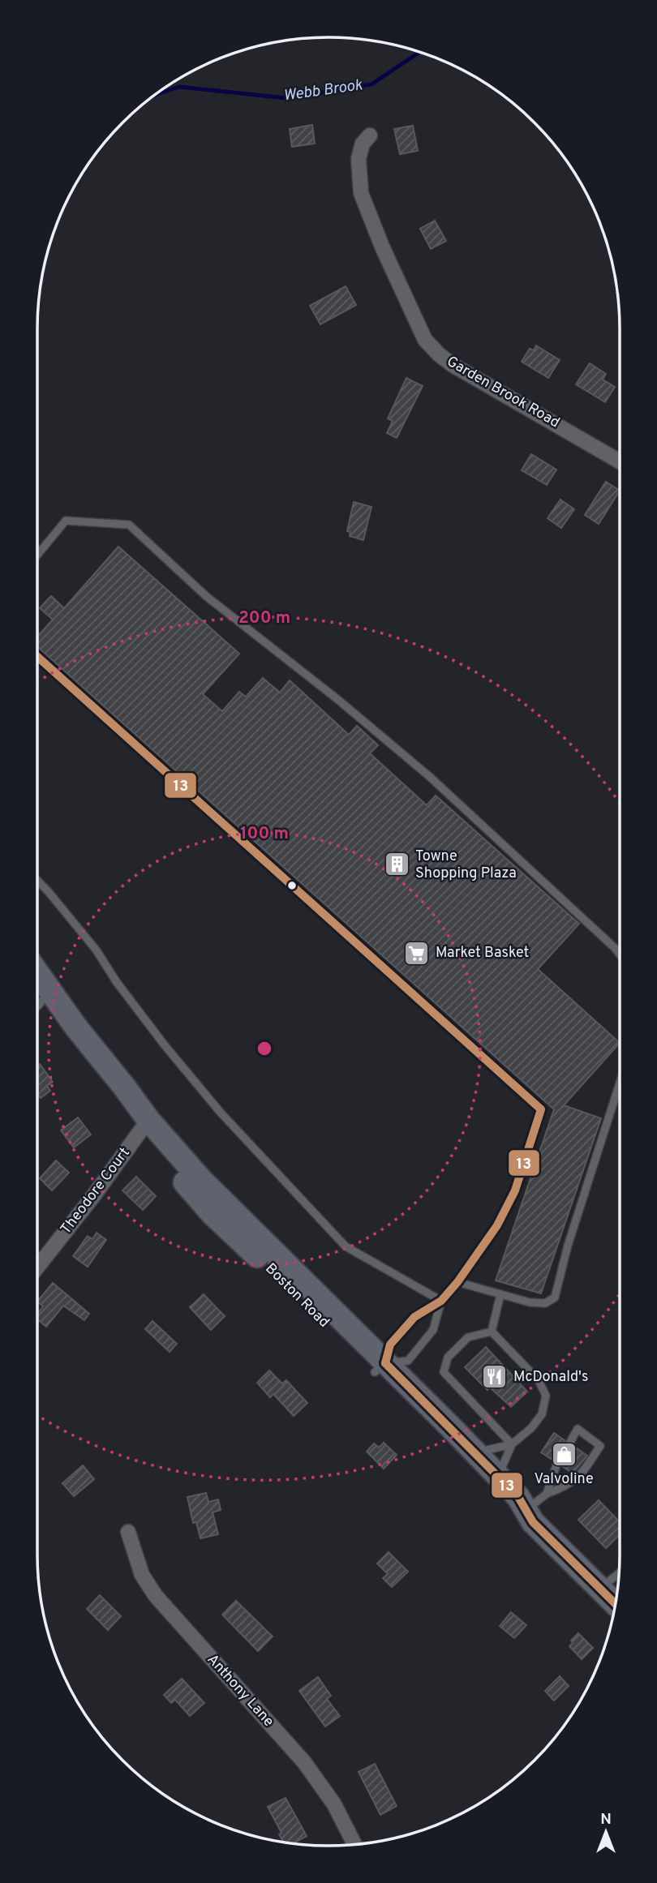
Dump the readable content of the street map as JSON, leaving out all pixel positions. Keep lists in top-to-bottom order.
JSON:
{
  "streets": {
    "main road": ["Boston Road"],
    "street": ["Garden Brook Road", "Theodore Court", "Anthony Lane"]
  },
  "crossings": [
    ["Theodore Court", "Boston Road"]
  ],
  "water": ["Webb Brook"],
  "places": {
    "building": ["Towne Shopping Plaza"],
    "supermarket": ["Market Basket"],
    "restaurant": ["McDonald's"],
    "shop": ["Valvoline"]
  },
  "lines": ["transit line 13"],
  "north": "top",
  "rings": ["200 m", "100 m"]
}
